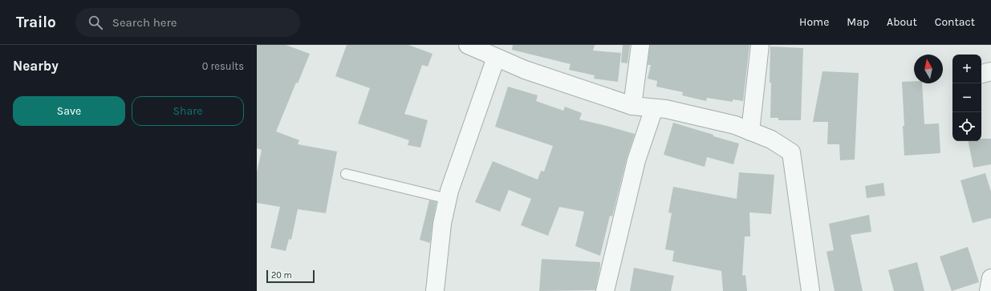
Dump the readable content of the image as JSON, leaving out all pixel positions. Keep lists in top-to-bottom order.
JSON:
{
  "scale_bar": "20 m",
  "north": "top",
  "page": {
    "header": "Trailo",
    "search": "Search here",
    "nav": [
      "Home",
      "Map",
      "About",
      "Contact"
    ],
    "heading": ["Nearby", "0 results"],
    "map_buttons": ["+", "−"],
    "buttons": ["Save", "Share"],
    "scale": "20 m"
  }
}
